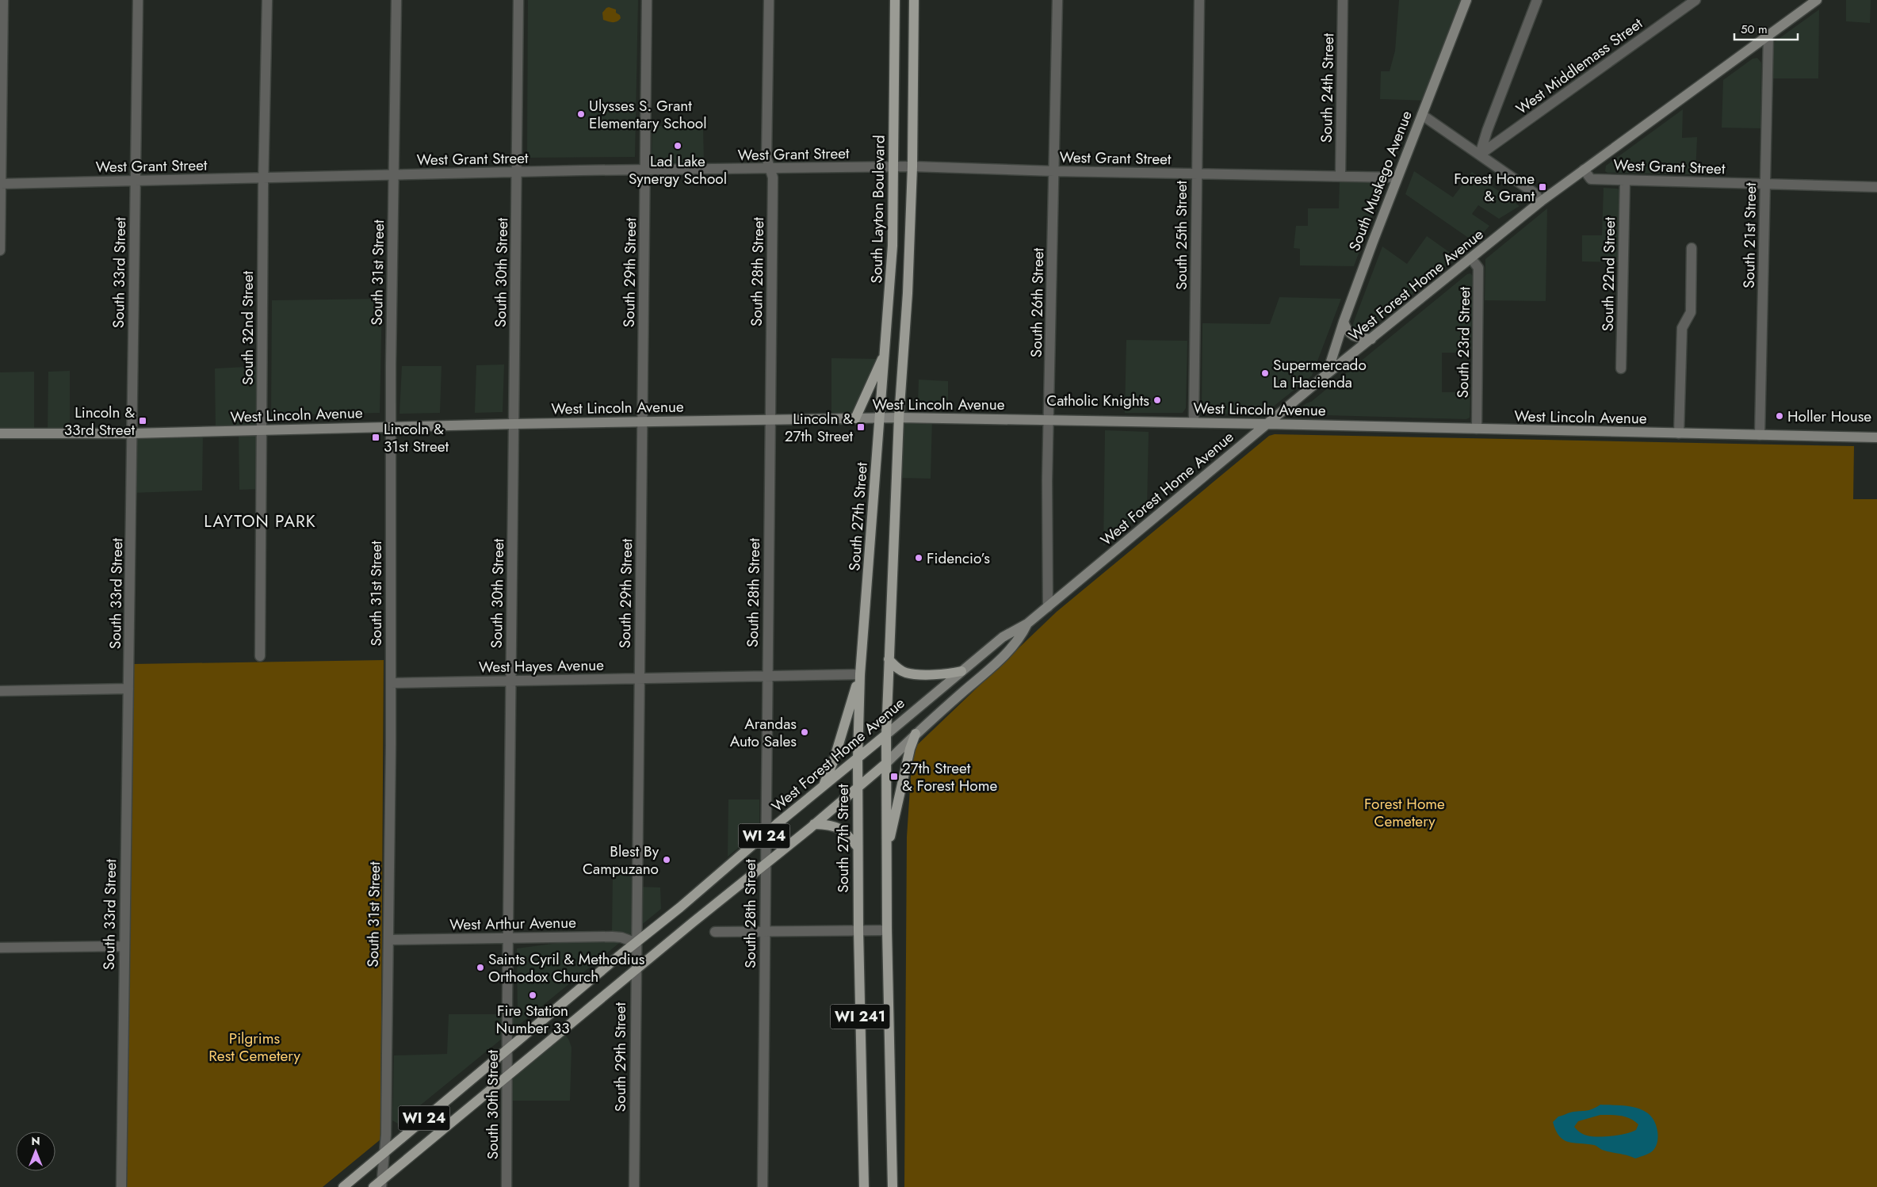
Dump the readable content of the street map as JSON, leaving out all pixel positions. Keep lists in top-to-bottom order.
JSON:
{
  "streets": {
    "main road": [
      "South Muskego Avenue",
      "South Layton Boulevard",
      "West Forest Home Avenue",
      "West Lincoln Avenue",
      "South 27th Street",
      "WI 24",
      "WI 241"
    ],
    "street": [
      "West Middlemass Street",
      "South 24th Street",
      "West Grant Street",
      "South 25th Street",
      "South 21st Street",
      "South 28th Street",
      "South 33rd Street",
      "South 31st Street",
      "South 30th Street",
      "South 29th Street",
      "South 22nd Street",
      "South 26th Street",
      "South 32nd Street",
      "South 23rd Street",
      "West Hayes Avenue",
      "West Arthur Avenue"
    ]
  },
  "crossings": [
    ["South 24th Street", "West Grant Street"],
    ["West Grant Street", "South Muskego Avenue"],
    ["West Grant Street", "South Layton Boulevard"],
    ["West Grant Street", "South 25th Street"],
    ["West Grant Street", "South 21st Street"],
    ["West Grant Street", "South 28th Street"],
    ["West Grant Street", "South 33rd Street"],
    ["West Grant Street", "South 31st Street"],
    ["West Grant Street", "South 30th Street"],
    ["West Grant Street", "South 29th Street"],
    ["West Grant Street", "South 22nd Street"],
    ["West Grant Street", "West Forest Home Avenue"],
    ["West Grant Street", "South 26th Street"],
    ["West Grant Street", "South 32nd Street"],
    ["South Muskego Avenue", "West Forest Home Avenue"],
    ["South Layton Boulevard", "West Lincoln Avenue"],
    ["South Layton Boulevard", "South 27th Street"],
    ["South 25th Street", "West Lincoln Avenue"],
    ["South 21st Street", "West Forest Home Avenue"],
    ["South 21st Street", "West Lincoln Avenue"],
    ["South 28th Street", "West Forest Home Avenue"],
    ["South 28th Street", "West Lincoln Avenue"],
    ["South 28th Street", "West Hayes Avenue"],
    ["South 33rd Street", "West Lincoln Avenue"],
    ["South 31st Street", "West Forest Home Avenue"],
    ["South 31st Street", "West Lincoln Avenue"],
    ["South 31st Street", "West Hayes Avenue"],
    ["South 31st Street", "West Arthur Avenue"],
    ["South 30th Street", "West Forest Home Avenue"],
    ["South 30th Street", "West Lincoln Avenue"],
    ["South 30th Street", "West Hayes Avenue"],
    ["South 30th Street", "West Arthur Avenue"],
    ["South 29th Street", "West Forest Home Avenue"],
    ["South 29th Street", "West Lincoln Avenue"],
    ["South 29th Street", "West Hayes Avenue"],
    ["South 29th Street", "West Arthur Avenue"],
    ["West Forest Home Avenue", "South 26th Street"],
    ["West Forest Home Avenue", "South 23rd Street"],
    ["West Forest Home Avenue", "West Lincoln Avenue"],
    ["West Forest Home Avenue", "South 27th Street"],
    ["West Forest Home Avenue", "West Arthur Avenue"],
    ["West Forest Home Avenue", "WI 241"],
    ["South 26th Street", "West Lincoln Avenue"],
    ["South 32nd Street", "West Lincoln Avenue"],
    ["South 23rd Street", "West Lincoln Avenue"],
    ["West Lincoln Avenue", "South 27th Street"],
    ["South 27th Street", "West Hayes Avenue"]
  ],
  "districts": ["LAYTON PARK"],
  "parks": ["Forest Home Cemetery", "Pilgrims Rest Cemetery"],
  "places": {
    "other": [
      "Ulysses S. Grant Elementary School",
      "Lad Lake Synergy School",
      "Supermercado La Hacienda",
      "Catholic Knights",
      "Holler House",
      "Fidencio’s",
      "Arandas Auto Sales",
      "Blest By Campuzano",
      "Saints Cyril & Methodius Orthodox Church",
      "Fire Station Number 33"
    ],
    "transit": [
      "Forest Home & Grant",
      "Lincoln & 33rd Street",
      "Lincoln & 27th Street",
      "Lincoln & 31st Street",
      "27th Street & Forest Home"
    ]
  },
  "scale_bar": "50 m",
  "north": "top"
}
